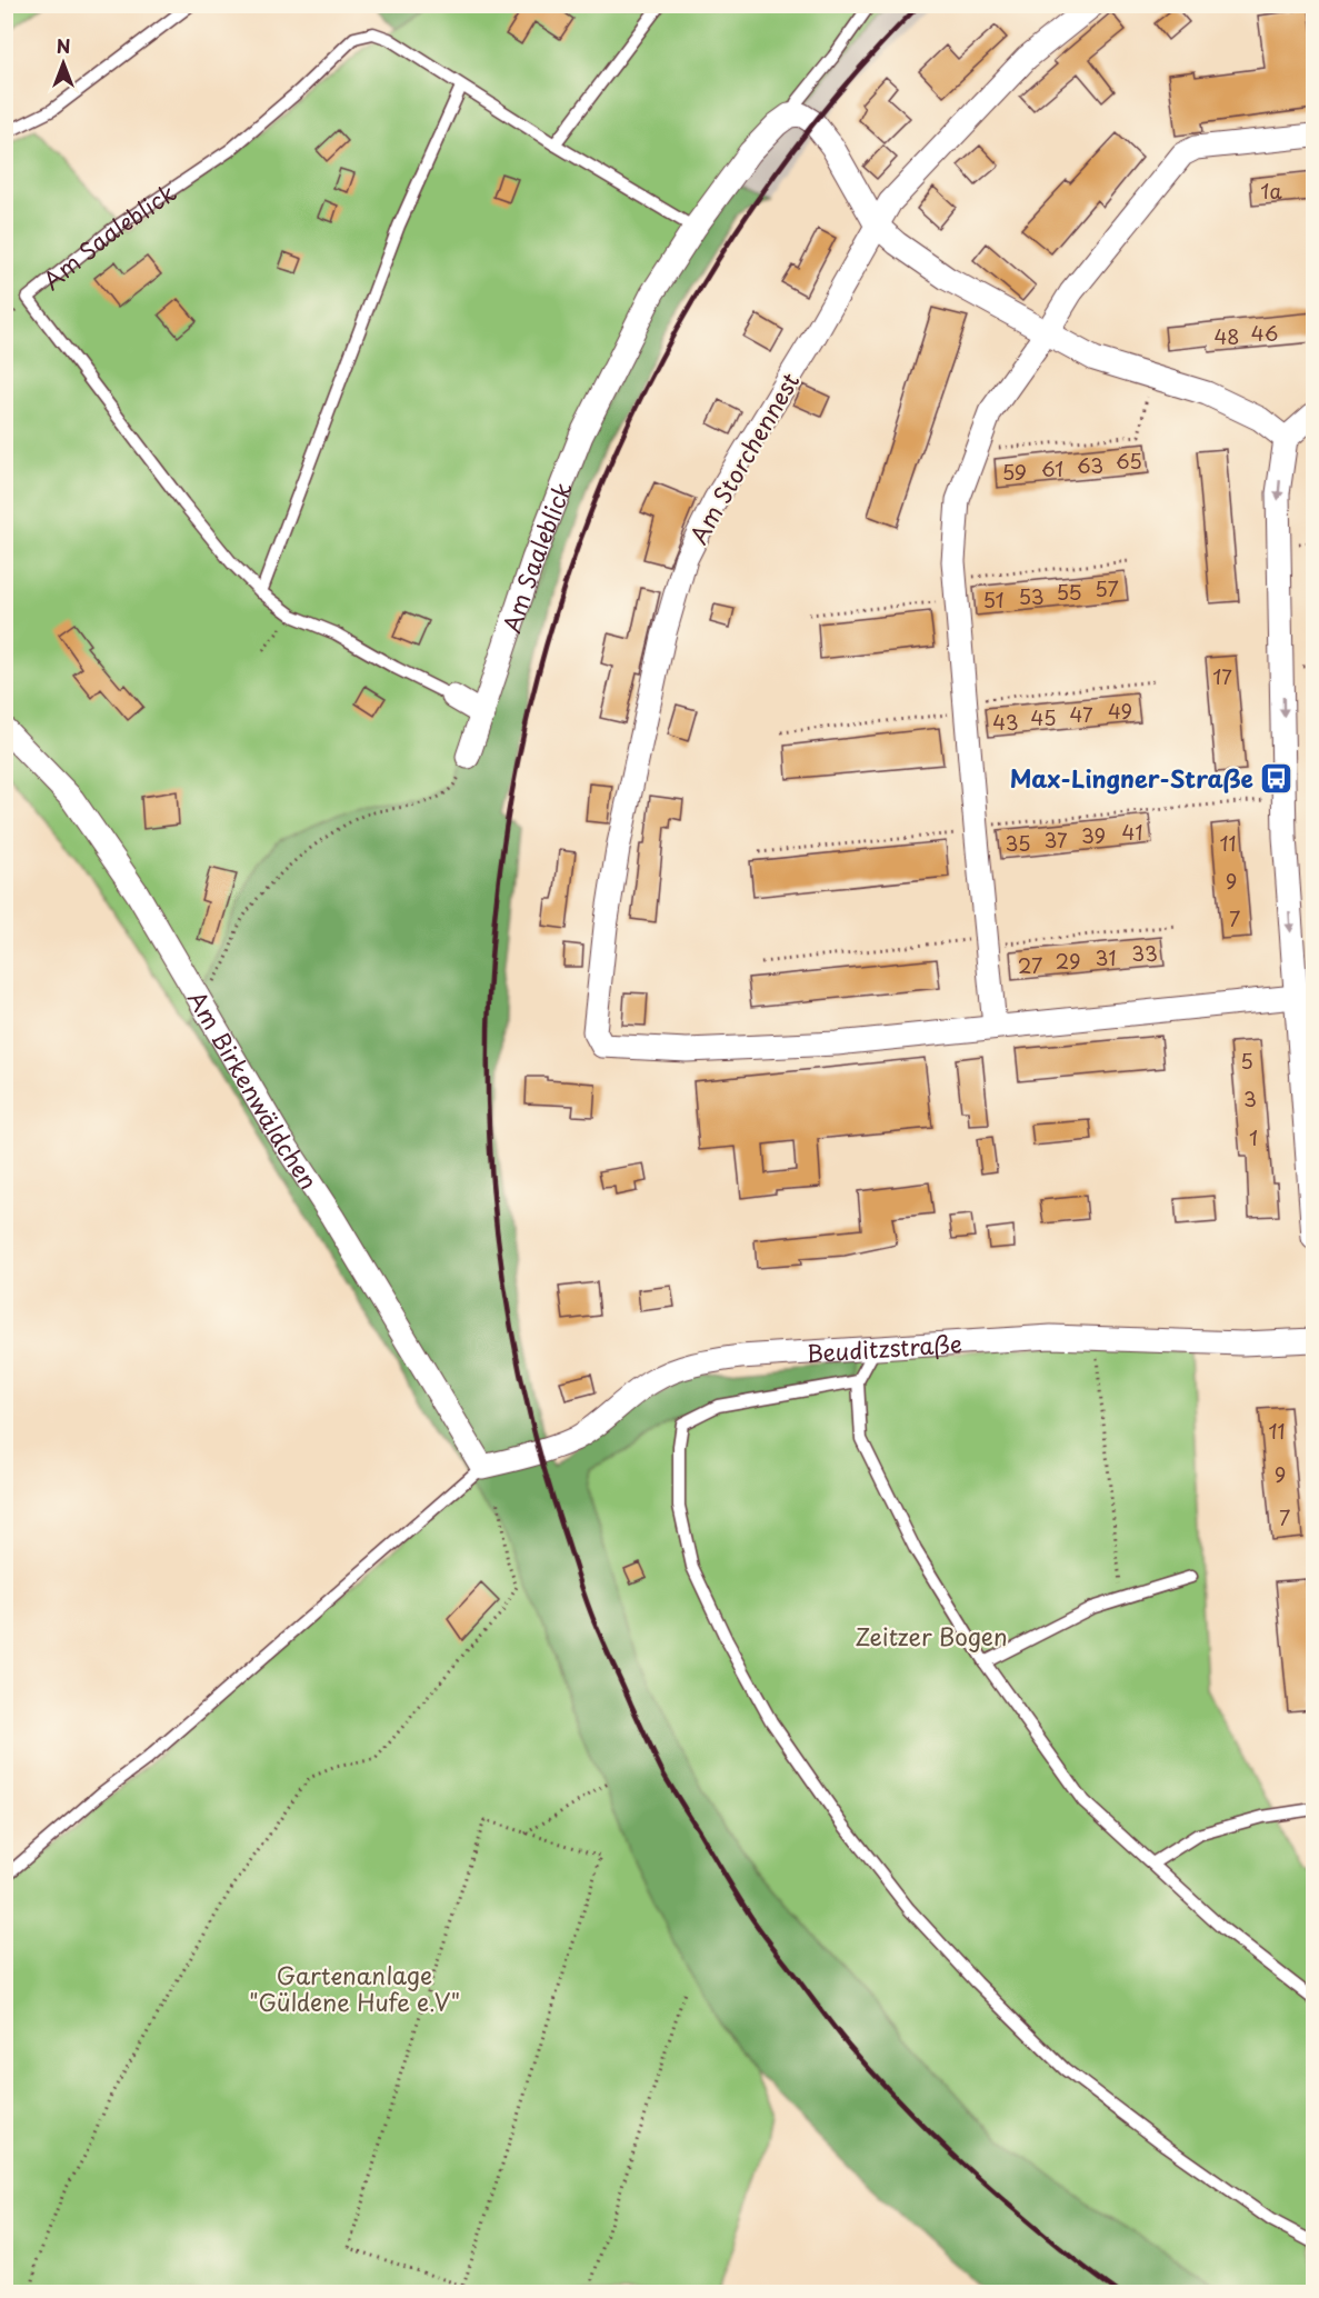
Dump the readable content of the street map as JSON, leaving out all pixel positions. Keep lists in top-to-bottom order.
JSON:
{
  "streets": {
    "street": [
      "Am Saaleblick",
      "Am Storchennest",
      "Am Birkenwäldchen",
      "Beuditzstraße"
    ]
  },
  "crossings": [
    ["Am Birkenwäldchen", "Beuditzstraße"]
  ],
  "parks": ["Zeitzer Bogen", "Gartenanlage \"Güldene Hufe e.V\""],
  "places": {
    "bus stop": ["Max-Lingner-Straße"]
  },
  "house_numbers": [
    "1a",
    "46",
    "48",
    "65",
    "63",
    "61",
    "59",
    "57",
    "55",
    "53",
    "51",
    "17",
    "49",
    "47",
    "45",
    "43",
    "41",
    "39",
    "37",
    "35",
    "11",
    "9",
    "7",
    "33",
    "31",
    "29",
    "27",
    "5",
    "3",
    "1",
    "11",
    "9",
    "7"
  ],
  "north": "top"
}
